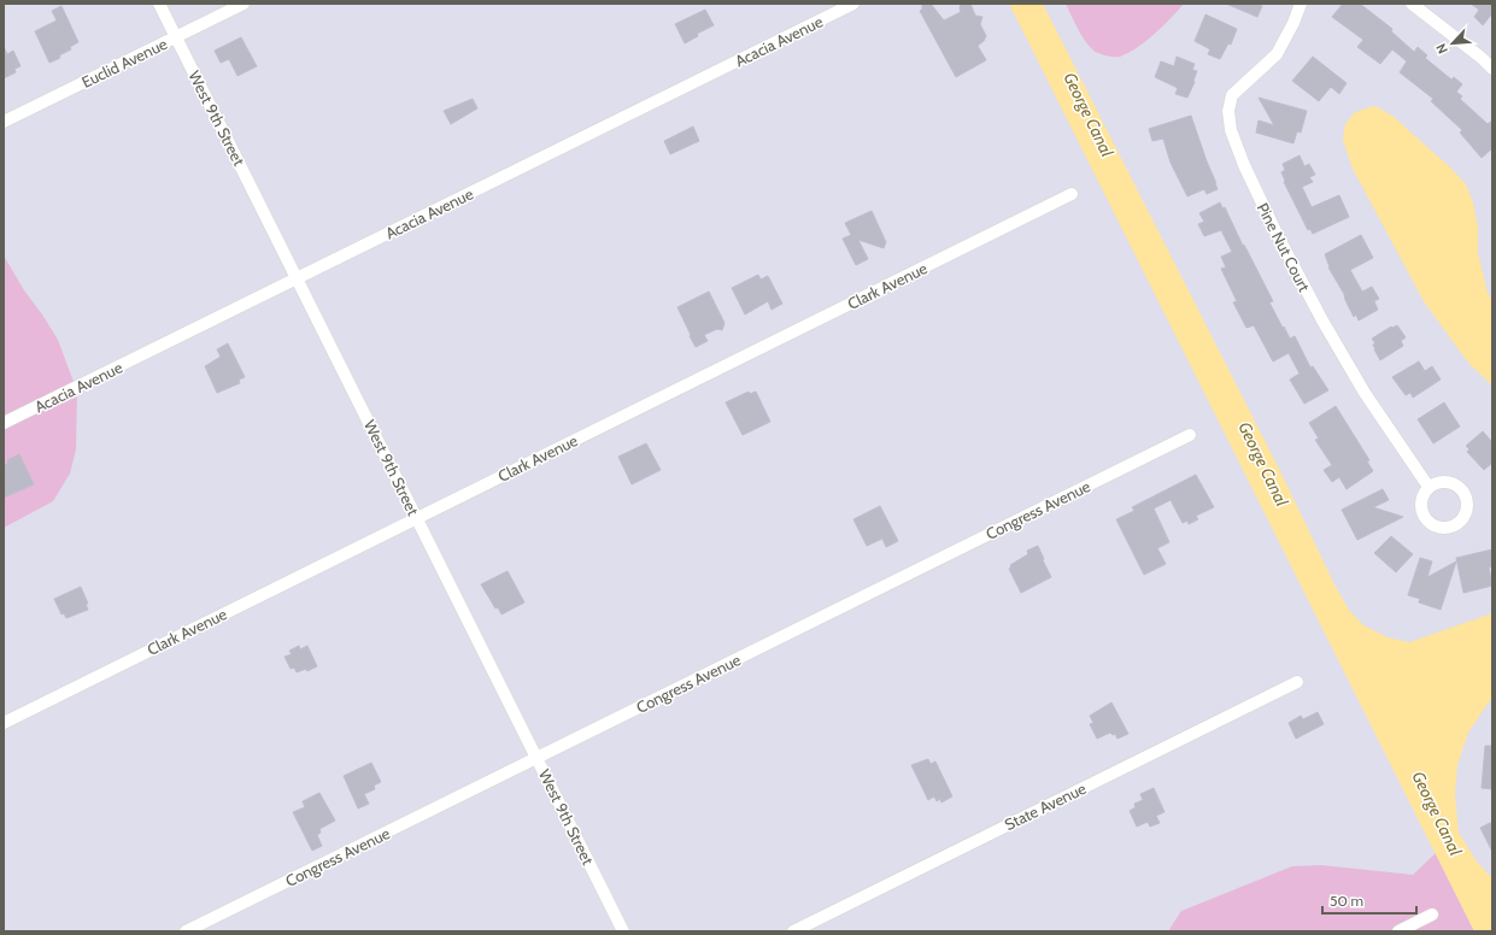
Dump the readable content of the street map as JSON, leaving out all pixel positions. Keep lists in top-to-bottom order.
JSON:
{
  "streets": {
    "street": [
      "Acacia Avenue",
      "Euclid Avenue",
      "West 9th Street",
      "Pine Nut Court",
      "Clark Avenue",
      "Congress Avenue",
      "State Avenue"
    ]
  },
  "crossings": [
    ["Acacia Avenue", "West 9th Street"],
    ["Euclid Avenue", "West 9th Street"],
    ["West 9th Street", "Clark Avenue"],
    ["West 9th Street", "Congress Avenue"]
  ],
  "water": ["George Canal"],
  "scale_bar": "50 m",
  "north": "bottom left"
}
